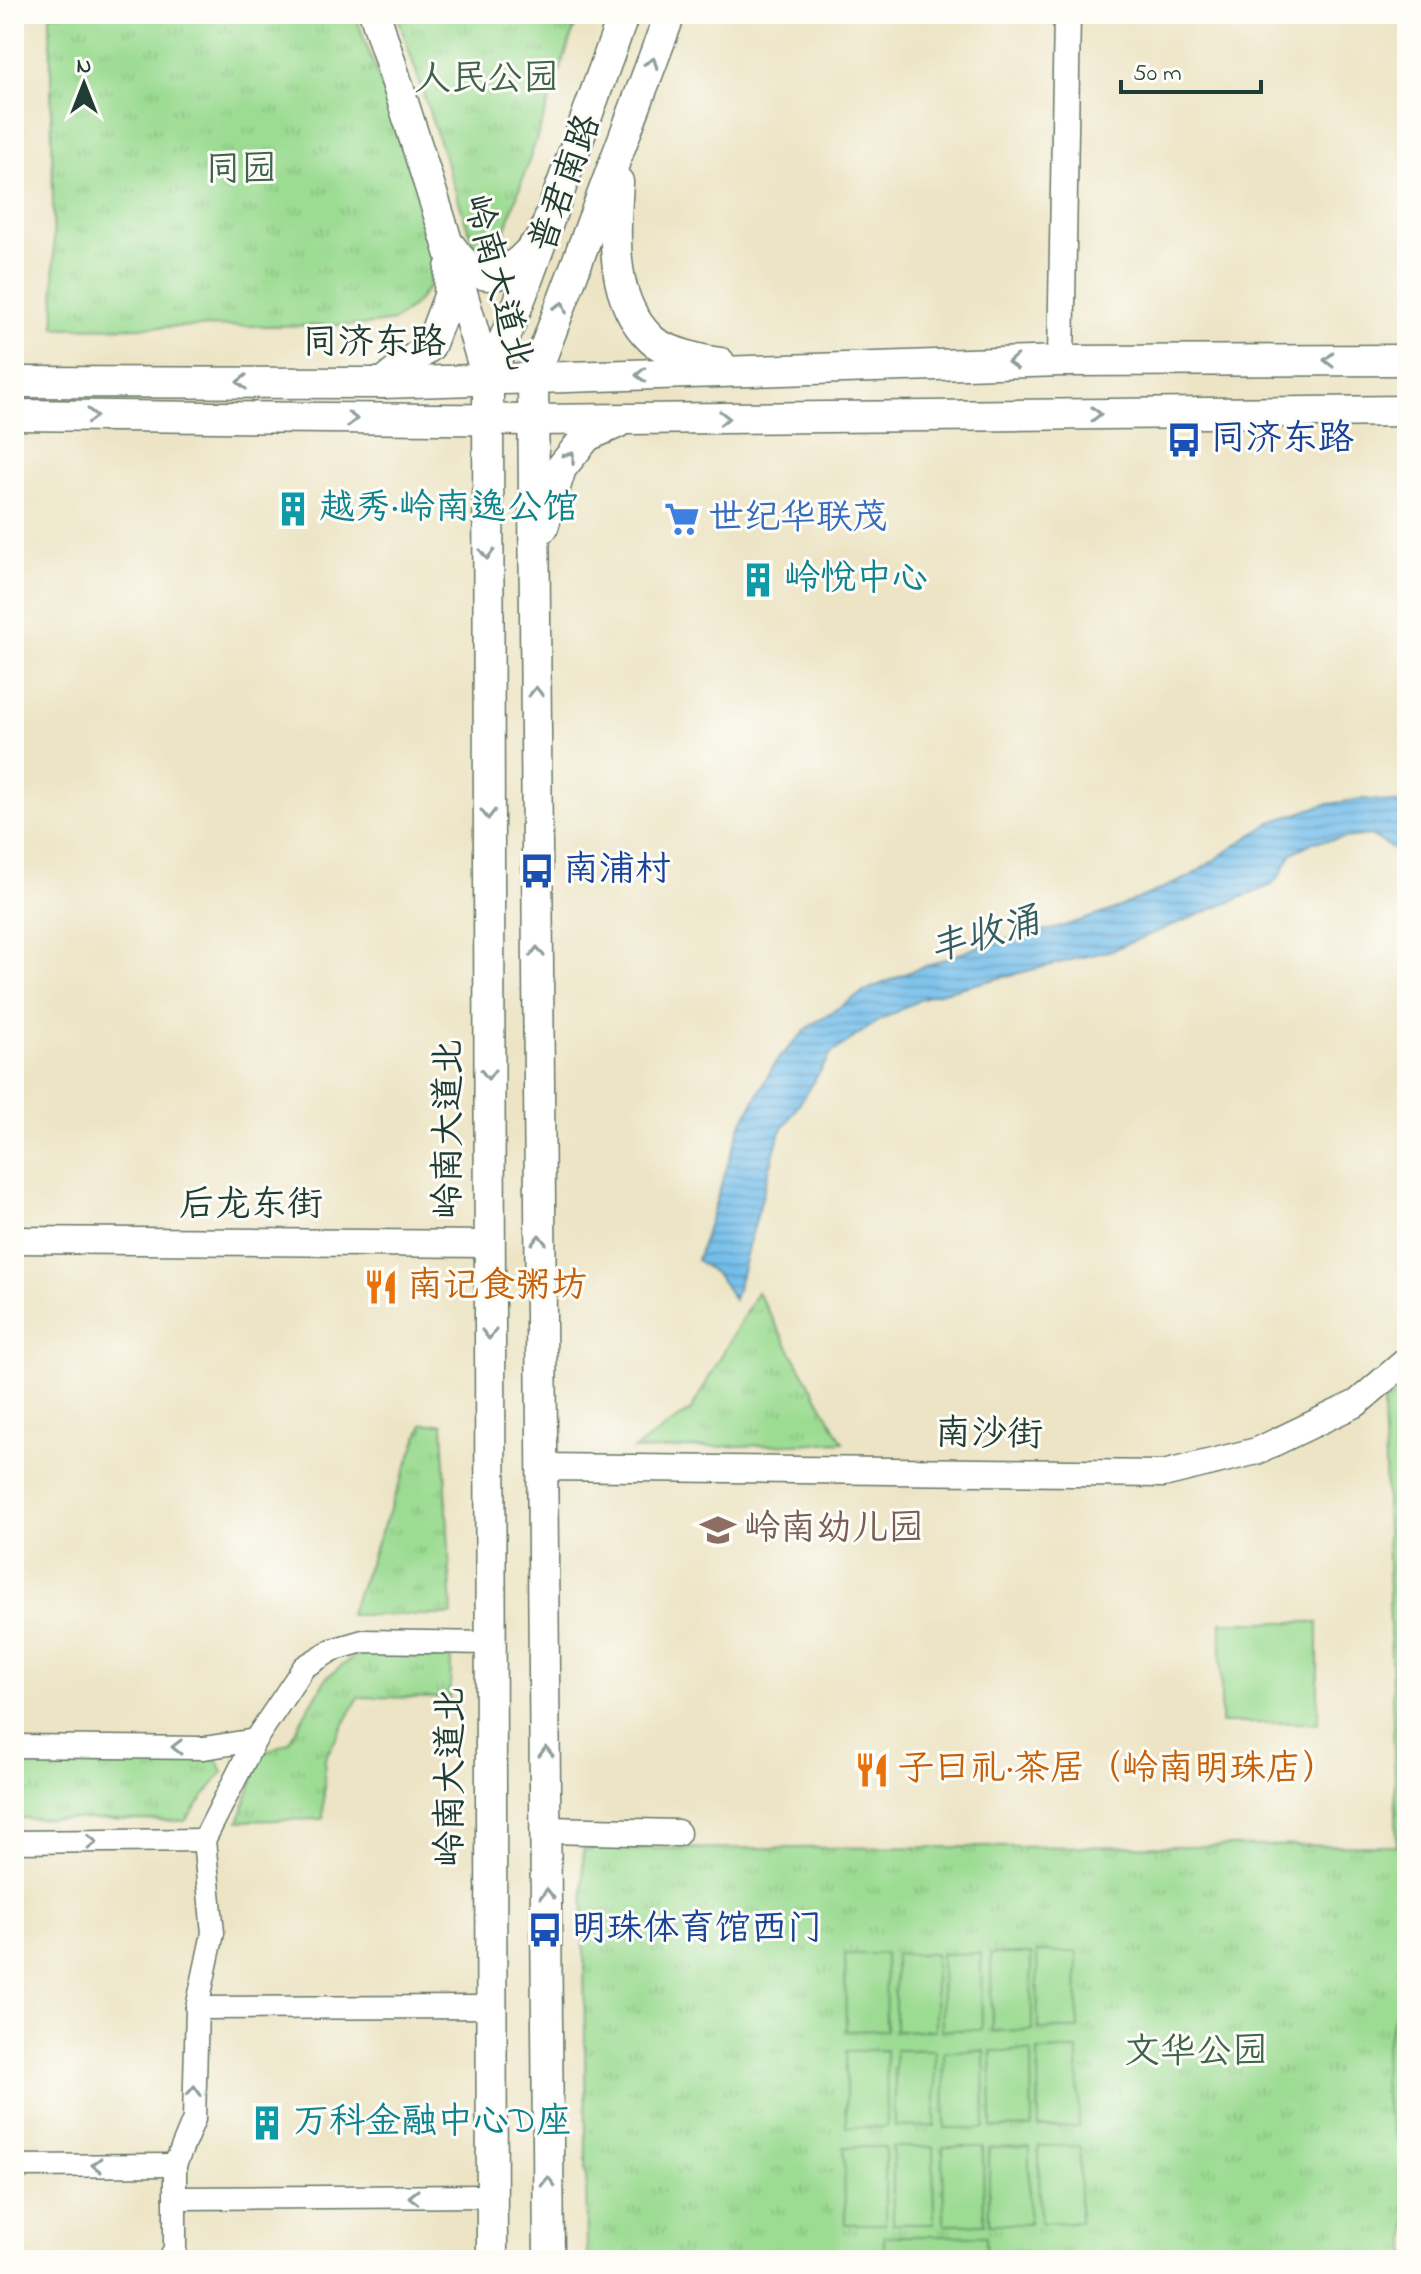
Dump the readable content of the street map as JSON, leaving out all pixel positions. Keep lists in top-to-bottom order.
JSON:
{
  "streets": {
    "main road": ["普君南路", "岭南大道北", "同济东路"],
    "street": ["后龙东街", "南沙街"]
  },
  "crossings": [
    ["普君南路", "岭南大道北"],
    ["普君南路", "同济东路"],
    ["岭南大道北", "同济东路"],
    ["岭南大道北", "后龙东街"],
    ["岭南大道北", "南沙街"]
  ],
  "water": ["丰收涌"],
  "parks": ["人民公园", "同园", "文华公园"],
  "places": {
    "bus stop": ["同济东路", "南浦村", "明珠体育馆西门"],
    "building": ["越秀·岭南逸公馆", "岭悦中心", "万科金融中心D座"],
    "supermarket": ["世纪华联茂"],
    "restaurant": ["南记食粥坊", "子曰礼·茶居（岭南明珠店）"],
    "school or university": ["岭南幼儿园"]
  },
  "scale_bar": "50 m",
  "north": "top"
}
